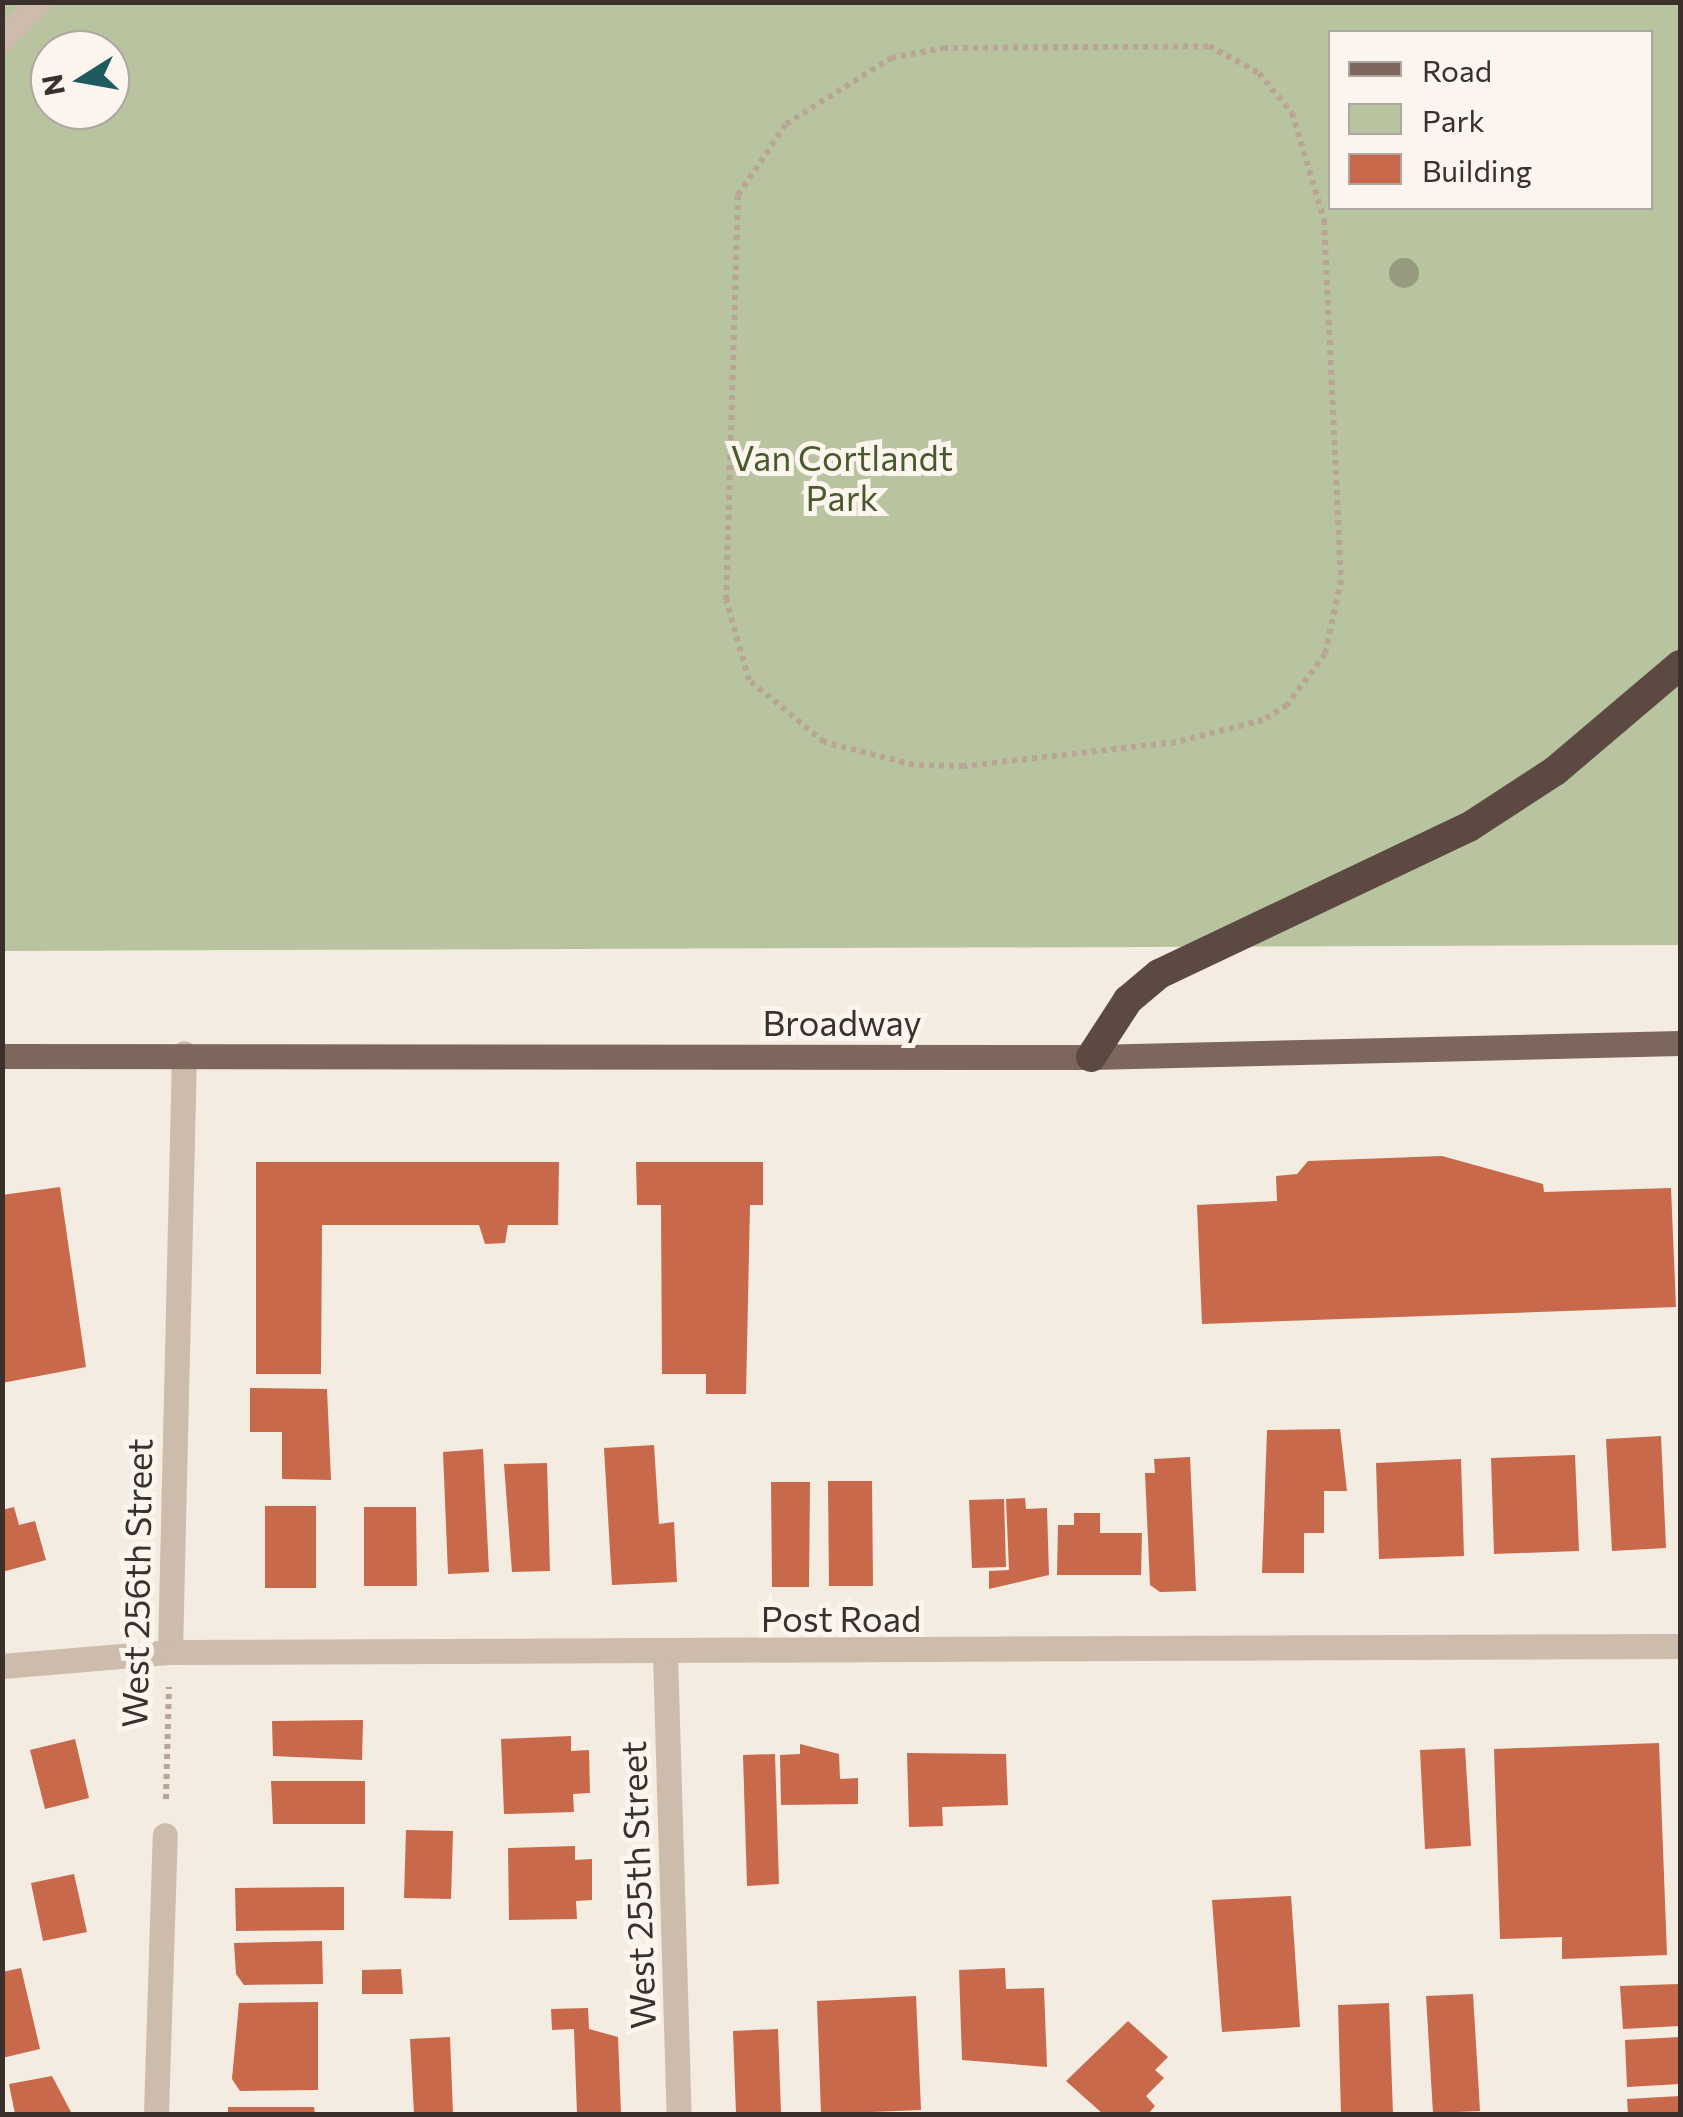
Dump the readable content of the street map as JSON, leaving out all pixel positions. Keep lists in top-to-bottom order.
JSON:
{
  "streets": {
    "main road": ["Broadway"],
    "street": ["West 256th Street", "Post Road", "West 255th Street"]
  },
  "crossings": [
    ["Broadway", "West 256th Street"],
    ["West 256th Street", "Post Road"],
    ["Post Road", "West 255th Street"]
  ],
  "parks": ["Van Cortlandt Park"],
  "legend": ["Road", "Park", "Building"],
  "north": "left"
}
